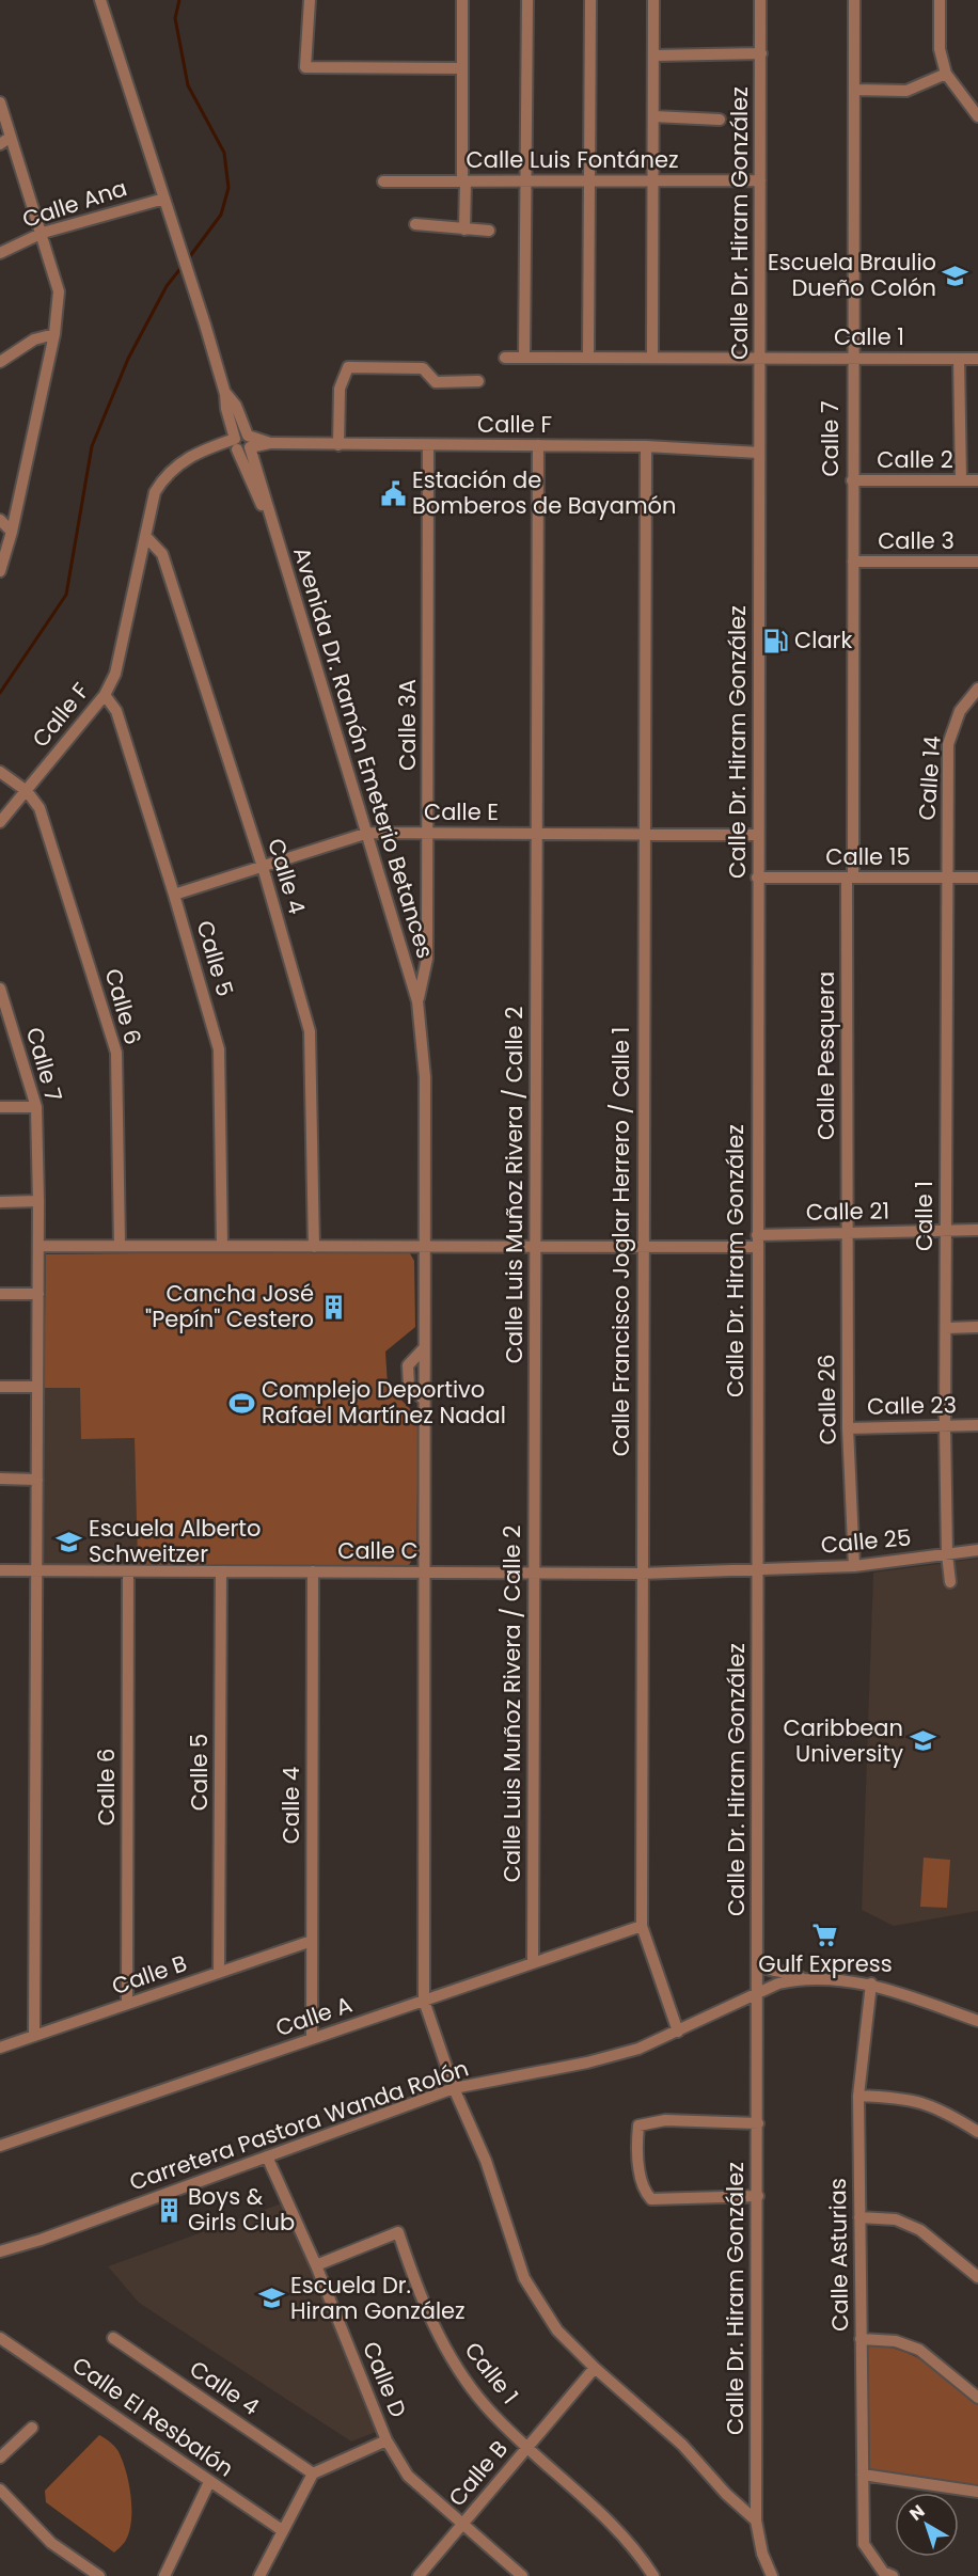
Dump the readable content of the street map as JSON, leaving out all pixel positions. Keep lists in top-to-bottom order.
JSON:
{
  "streets": {
    "street": [
      "Calle Luis Fontánez",
      "Calle Ana",
      "Calle Dr. Hiram González",
      "Calle 1",
      "Calle F",
      "Calle 7",
      "Calle 2",
      "Calle 3",
      "Calle 3A",
      "Avenida Dr. Ramón Emeterio Betances",
      "Calle 14",
      "Calle E",
      "Calle 15",
      "Calle 4",
      "Calle 5",
      "Calle 6",
      "Calle Pesquera",
      "Calle Luis Muñoz Rivera / Calle 2",
      "Calle 21",
      "Calle Francisco Joglar Herrero / Calle 1",
      "Calle 26",
      "Calle 23",
      "Calle 25",
      "Calle C",
      "Calle B",
      "Calle A",
      "Carretera Pastora Wanda Rolón",
      "Calle Asturias",
      "Calle D",
      "Calle El Resbalón"
    ]
  },
  "crossings": [
    ["Calle Luis Fontánez", "Calle Dr. Hiram González"],
    ["Calle Ana", "Avenida Dr. Ramón Emeterio Betances"],
    ["Calle Dr. Hiram González", "Calle 1"],
    ["Calle Dr. Hiram González", "Calle F"],
    ["Calle Dr. Hiram González", "Calle E"],
    ["Calle Dr. Hiram González", "Calle 15"],
    ["Calle Dr. Hiram González", "Calle 21"],
    ["Calle Dr. Hiram González", "Calle 25"],
    ["Calle Dr. Hiram González", "Calle C"],
    ["Calle Dr. Hiram González", "Carretera Pastora Wanda Rolón"],
    ["Calle 1", "Calle 7"],
    ["Calle 1", "Calle 14"],
    ["Calle 1", "Calle 15"],
    ["Calle 1", "Calle 21"],
    ["Calle 1", "Calle 23"],
    ["Calle 1", "Calle 25"],
    ["Calle 1", "Calle B"],
    ["Calle 1", "Calle D"],
    ["Calle F", "Calle 3A"],
    ["Calle F", "Avenida Dr. Ramón Emeterio Betances"],
    ["Calle F", "Calle 4"],
    ["Calle F", "Calle 5"],
    ["Calle F", "Calle 6"],
    ["Calle F", "Calle Luis Muñoz Rivera / Calle 2"],
    ["Calle F", "Calle Francisco Joglar Herrero / Calle 1"],
    ["Calle 7", "Calle 2"],
    ["Calle 7", "Calle 3"],
    ["Calle 7", "Calle 15"],
    ["Calle 7", "Calle Pesquera"],
    ["Calle 7", "Calle 21"],
    ["Calle 7", "Calle C"],
    ["Calle 7", "Calle B"],
    ["Calle 3A", "Avenida Dr. Ramón Emeterio Betances"],
    ["Calle 3A", "Calle E"],
    ["Avenida Dr. Ramón Emeterio Betances", "Calle E"],
    ["Calle 14", "Calle 15"],
    ["Calle E", "Calle 4"],
    ["Calle E", "Calle 5"],
    ["Calle E", "Calle Luis Muñoz Rivera / Calle 2"],
    ["Calle E", "Calle Francisco Joglar Herrero / Calle 1"],
    ["Calle 15", "Calle Pesquera"],
    ["Calle 4", "Calle 21"],
    ["Calle 4", "Calle C"],
    ["Calle 4", "Calle B"],
    ["Calle 4", "Calle A"],
    ["Calle 5", "Calle 21"],
    ["Calle 5", "Calle C"],
    ["Calle 5", "Calle B"],
    ["Calle 6", "Calle 21"],
    ["Calle 6", "Calle C"],
    ["Calle 6", "Calle B"],
    ["Calle Pesquera", "Calle 21"],
    ["Calle Pesquera", "Calle 26"],
    ["Calle Luis Muñoz Rivera / Calle 2", "Calle 21"],
    ["Calle Luis Muñoz Rivera / Calle 2", "Calle C"],
    ["Calle Luis Muñoz Rivera / Calle 2", "Calle A"],
    ["Calle 21", "Calle Francisco Joglar Herrero / Calle 1"],
    ["Calle 21", "Calle 26"],
    ["Calle Francisco Joglar Herrero / Calle 1", "Calle C"],
    ["Calle Francisco Joglar Herrero / Calle 1", "Calle A"],
    ["Calle Francisco Joglar Herrero / Calle 1", "Carretera Pastora Wanda Rolón"],
    ["Calle 26", "Calle 23"],
    ["Calle 26", "Calle 25"],
    ["Calle 25", "Calle C"],
    ["Calle B", "Calle D"],
    ["Carretera Pastora Wanda Rolón", "Calle Asturias"],
    ["Carretera Pastora Wanda Rolón", "Calle D"]
  ],
  "places": {
    "school or university": [
      "Escuela Braulio Dueño Colón",
      "Escuela Alberto Schweitzer",
      "Caribbean University",
      "Escuela Dr. Hiram González"
    ],
    "public building": ["Estación de Bomberos de Bayamón"],
    "fuel station": ["Clark"],
    "building": ["Cancha José \"Pepín\" Cestero", "Boys & Girls Club"],
    "sports": ["Complejo Deportivo Rafael Martínez Nadal"],
    "supermarket": ["Gulf Express"]
  },
  "north": "top left"
}
